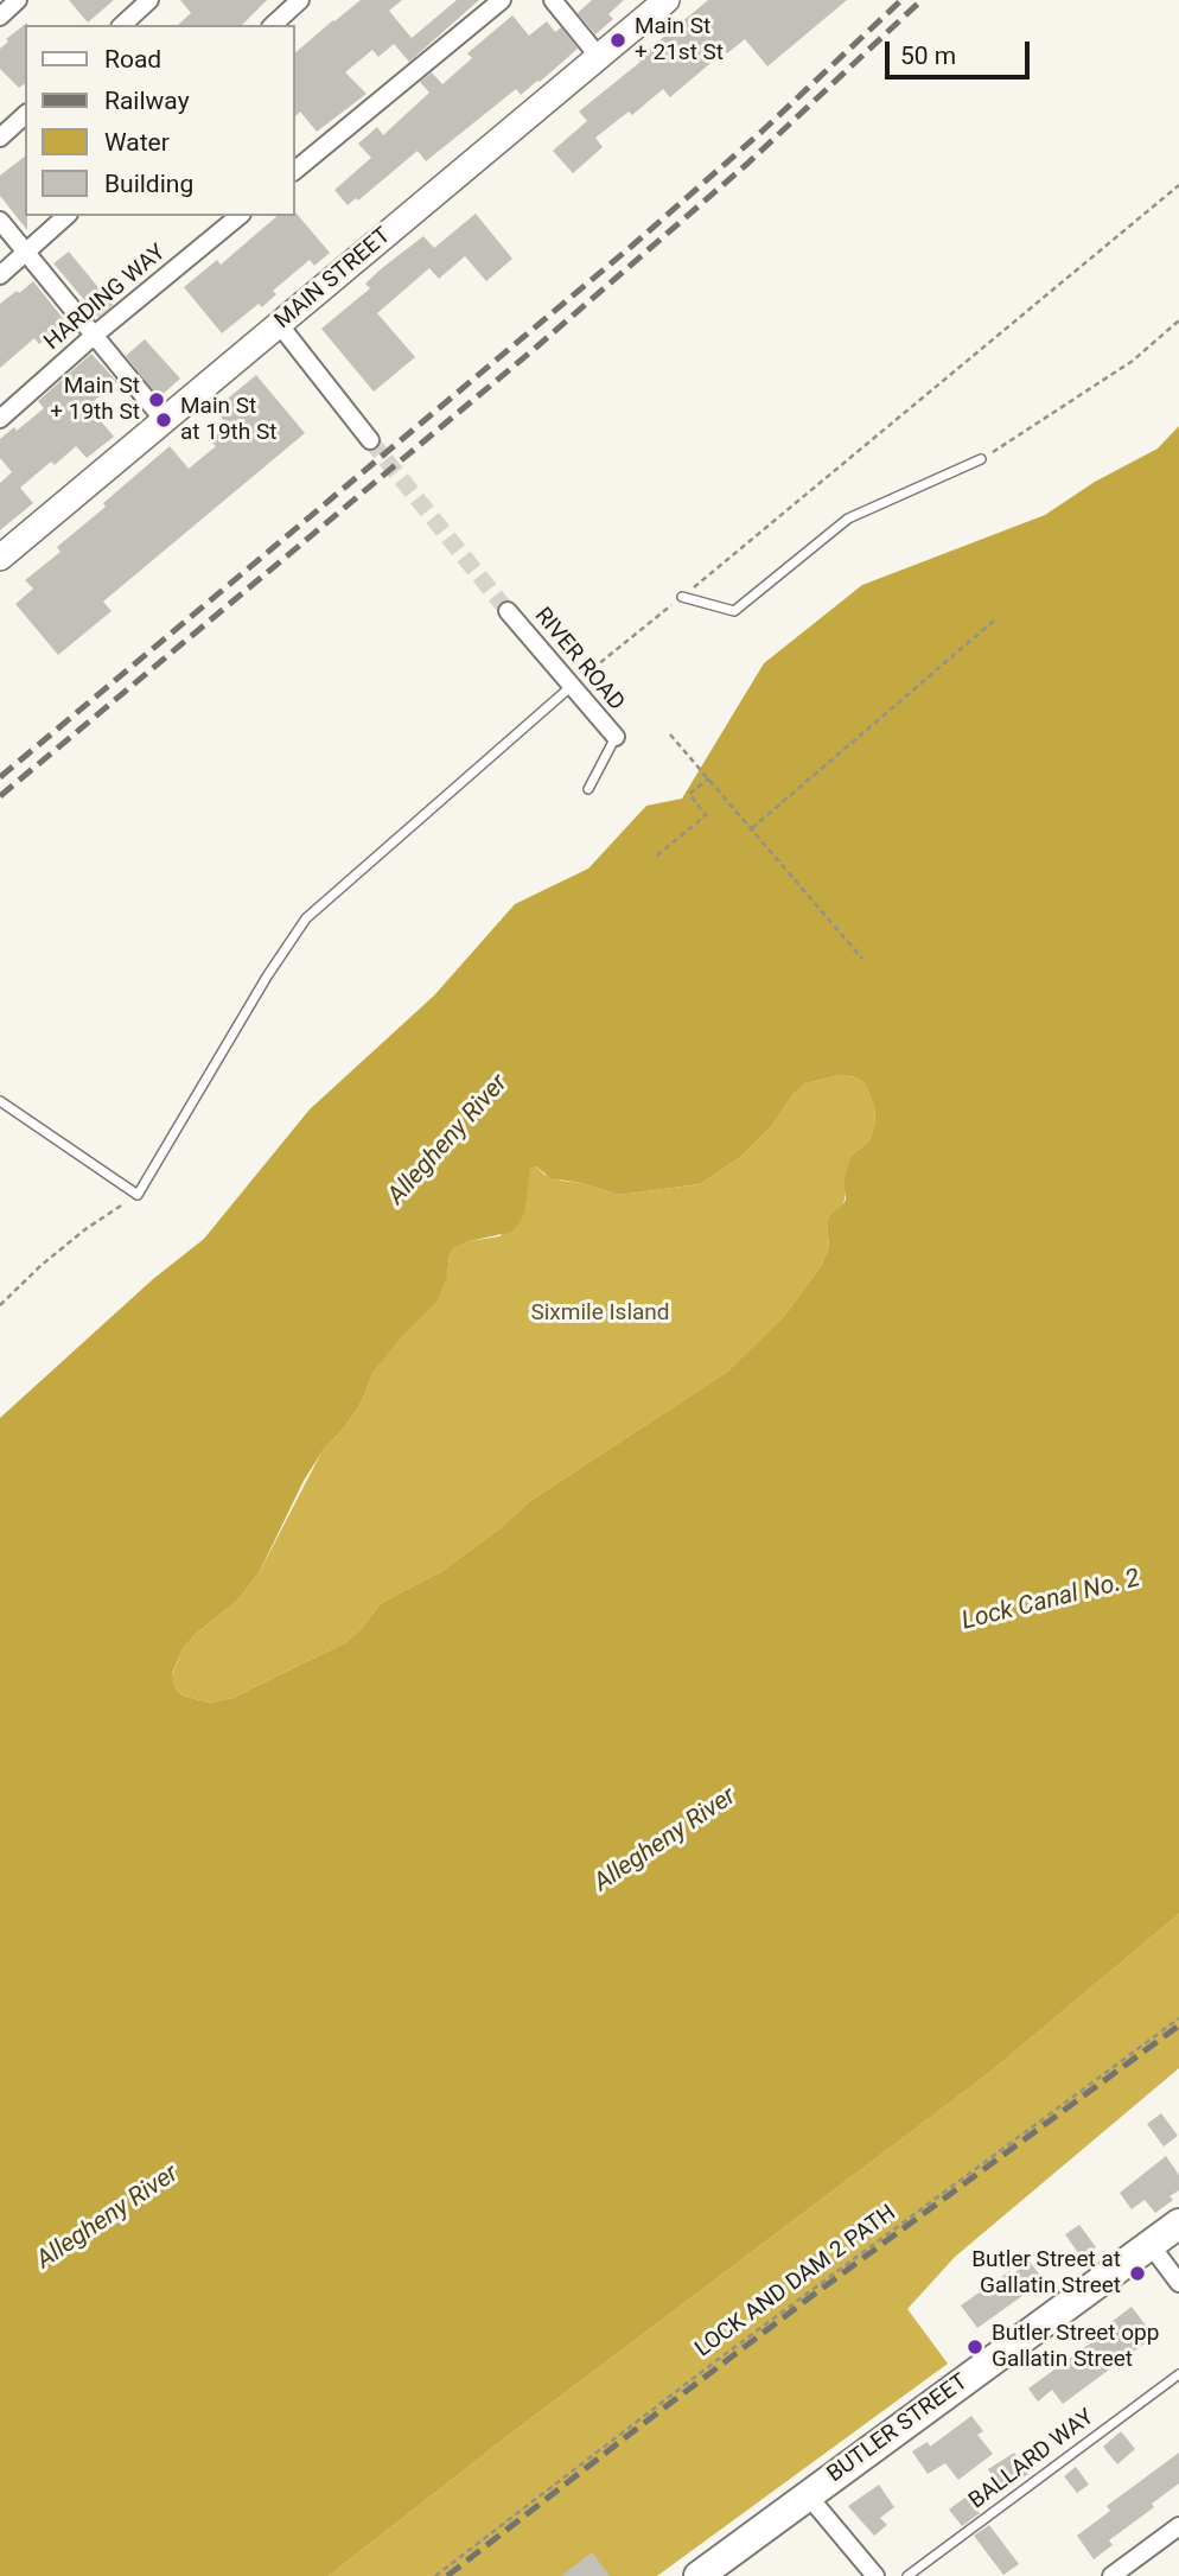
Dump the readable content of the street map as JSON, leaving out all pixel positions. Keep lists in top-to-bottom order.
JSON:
{
  "streets": {
    "highway": ["BUTLER STREET"],
    "main road": ["MAIN STREET"],
    "street": ["HARDING WAY", "RIVER ROAD"],
    "lane": ["BALLARD WAY"],
    "path": ["LOCK AND DAM 2 PATH"]
  },
  "water": ["Allegheny River", "Lock Canal No. 2"],
  "parks": ["Sixmile Island"],
  "places": [
    "Main St + 21st St",
    "Main St + 19th St",
    "Main St at 19th St",
    "Butler Street at Gallatin Street",
    "Butler Street opp Gallatin Street"
  ],
  "legend": [
    "Road",
    "Railway",
    "Water",
    "Building"
  ],
  "scale_bar": "50 m"
}
